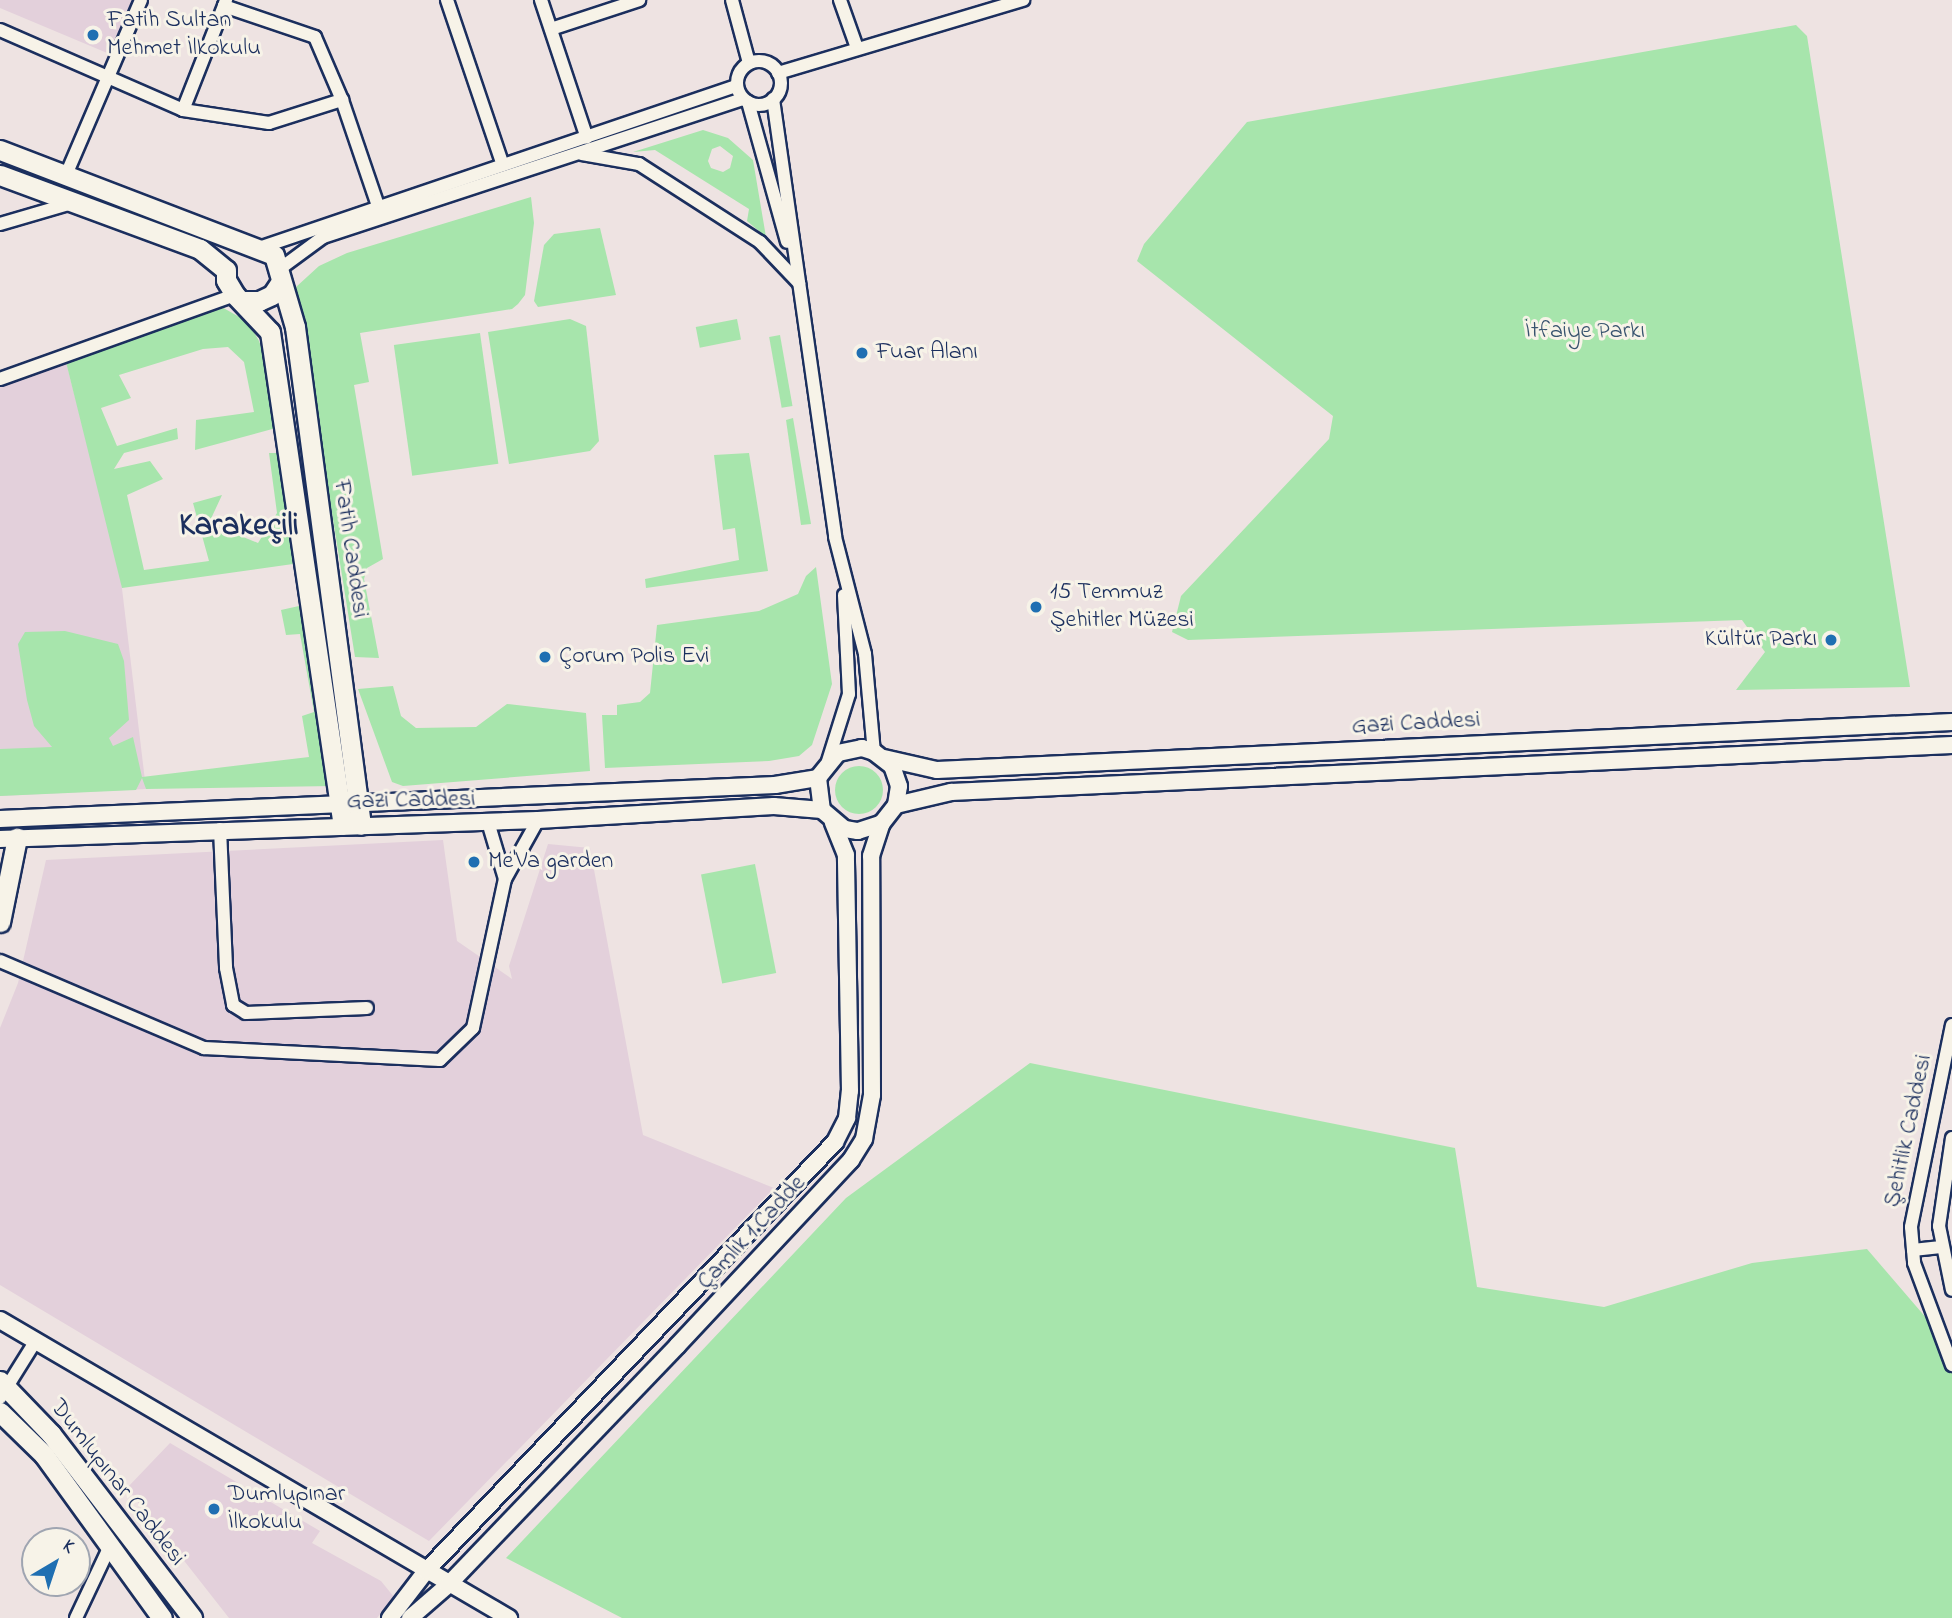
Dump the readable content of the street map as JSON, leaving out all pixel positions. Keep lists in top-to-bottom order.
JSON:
{
  "streets": {
    "main road": ["Fatih Caddesi", "Dumlupınar Caddesi"],
    "street": ["Gazi Caddesi", "Şehitlik Caddesi", "Çamlık 1.Cadde"]
  },
  "crossings": [
    ["Fatih Caddesi", "Gazi Caddesi"],
    ["Gazi Caddesi", "Çamlık 1.Cadde"]
  ],
  "districts": ["Karakeçili"],
  "parks": ["İtfaiye Parkı"],
  "places": [
    "Fatih Sultan Mehmet İlkokulu",
    "Fuar Alanı",
    "15 Temmuz Şehitler Müzesi",
    "Kültür Parkı",
    "Çorum Polis Evi",
    "Me'Va garden",
    "Dumlupınar İlkokulu"
  ],
  "north": "top right"
}
